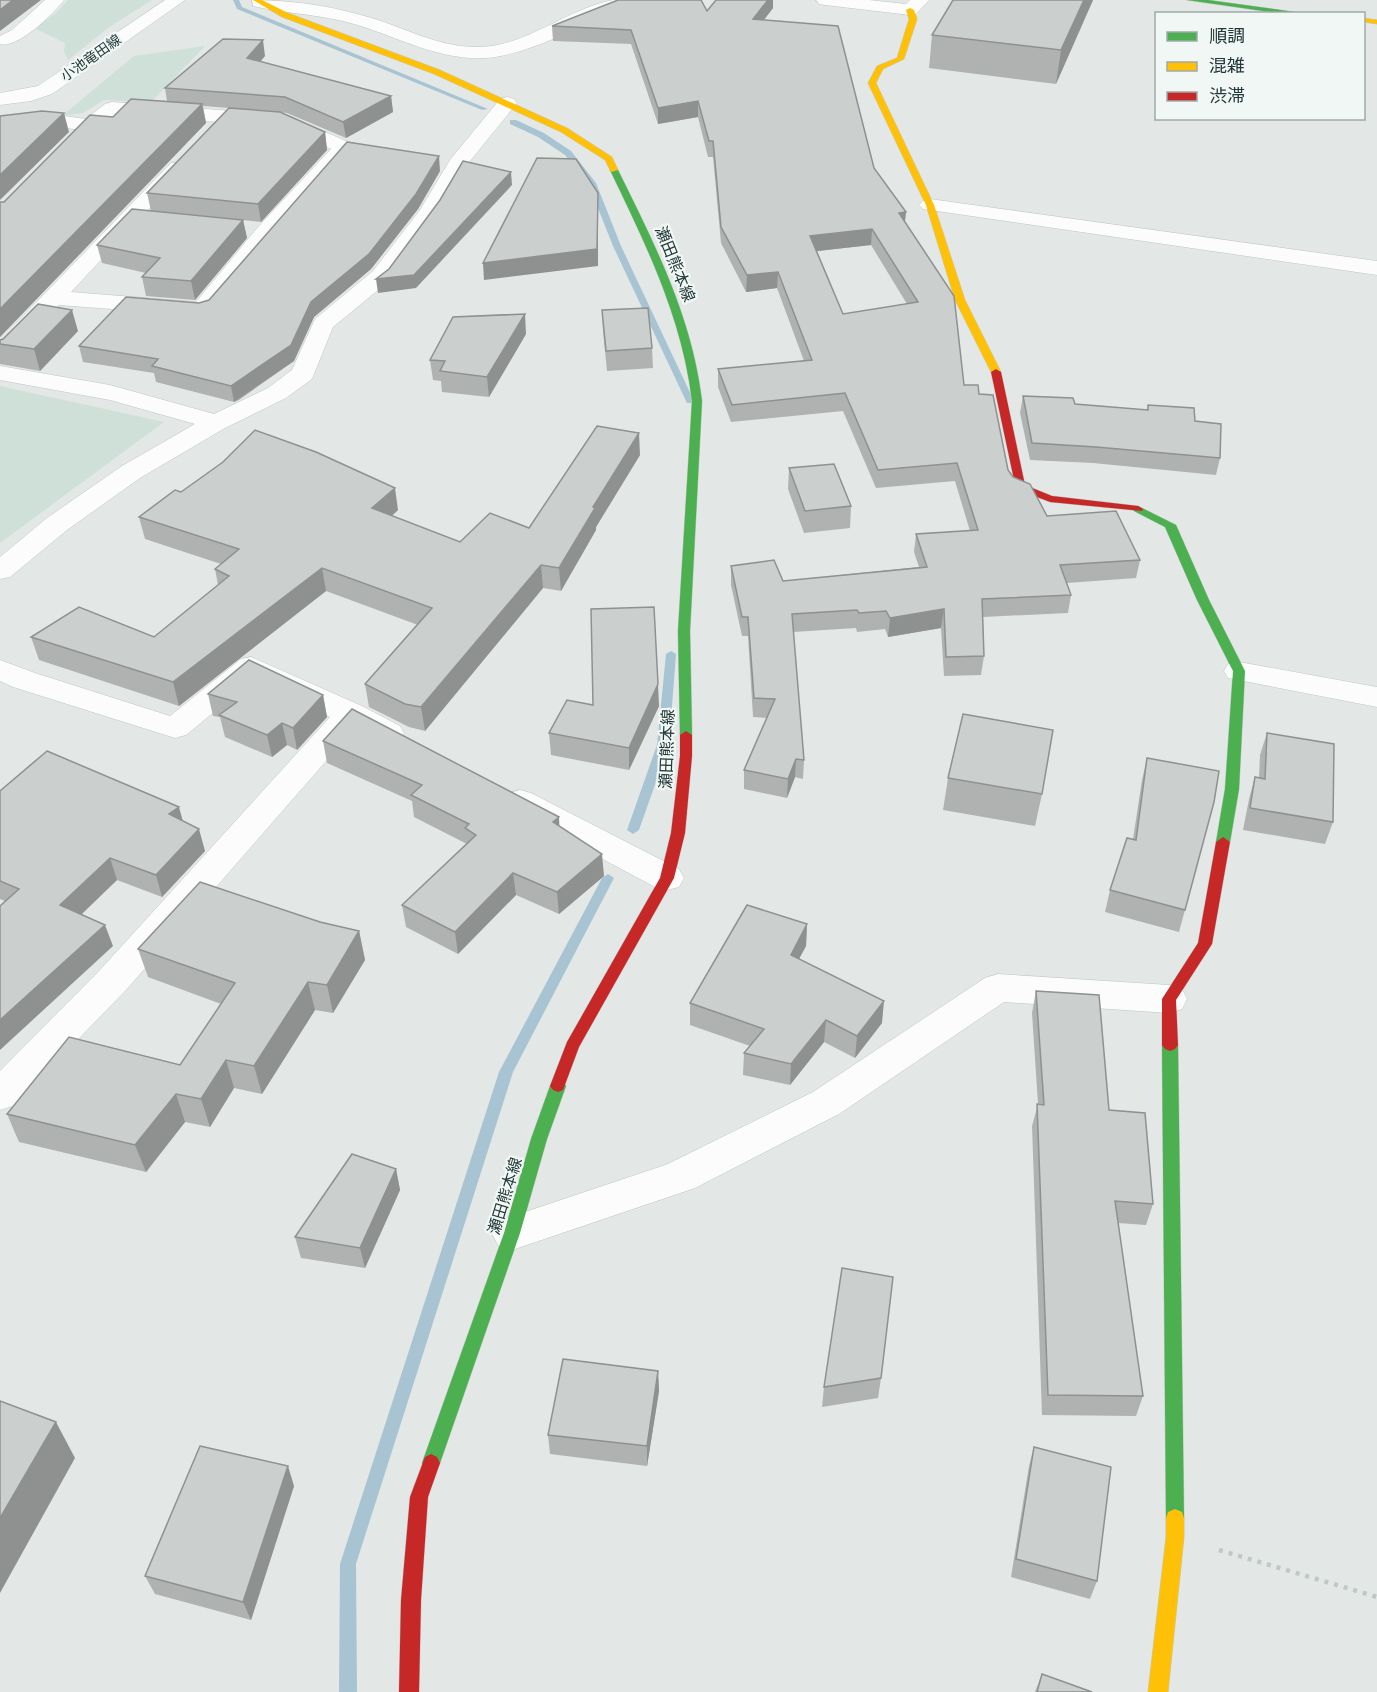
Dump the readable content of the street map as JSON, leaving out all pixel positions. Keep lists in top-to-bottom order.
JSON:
{
  "streets": {
    "street": ["小池竜田線", "瀬田熊本線"]
  },
  "legend": ["順調", "混雑", "渋滞"]
}
